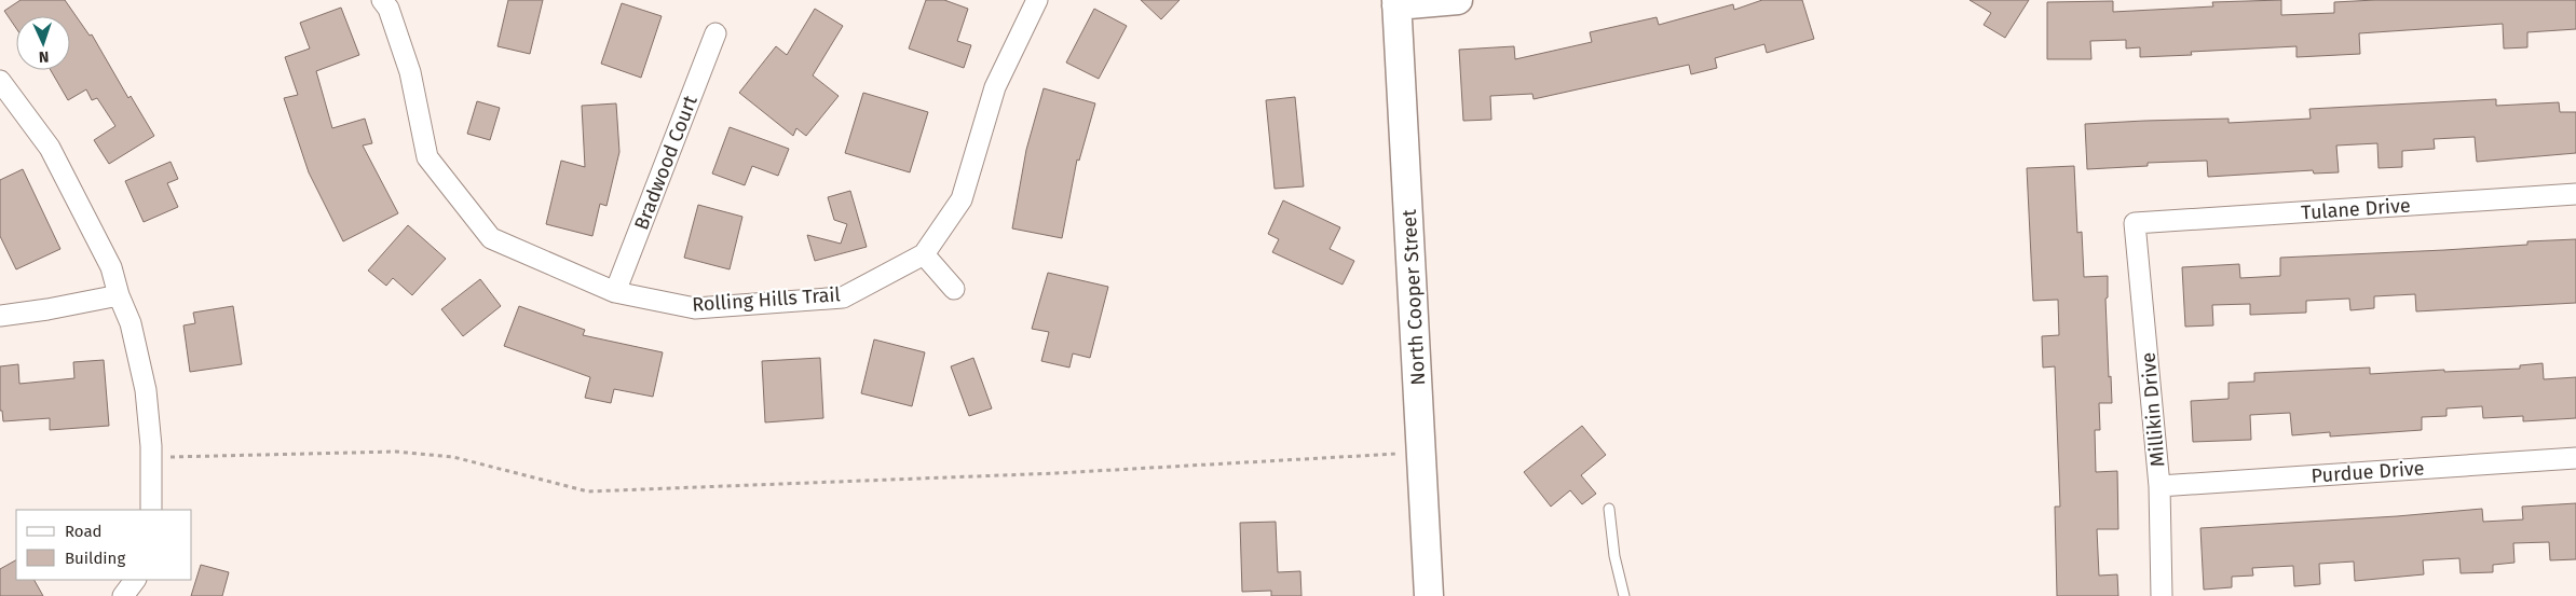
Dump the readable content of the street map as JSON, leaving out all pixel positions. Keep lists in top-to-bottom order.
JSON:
{
  "streets": {
    "main road": ["North Cooper Street"],
    "street": [
      "Bradwood Court",
      "Tulane Drive",
      "Rolling Hills Trail",
      "Millikin Drive",
      "Purdue Drive"
    ]
  },
  "crossings": [
    ["Bradwood Court", "Rolling Hills Trail"],
    ["Tulane Drive", "Millikin Drive"],
    ["Millikin Drive", "Purdue Drive"]
  ],
  "legend": ["Road", "Building"],
  "north": "bottom"
}
